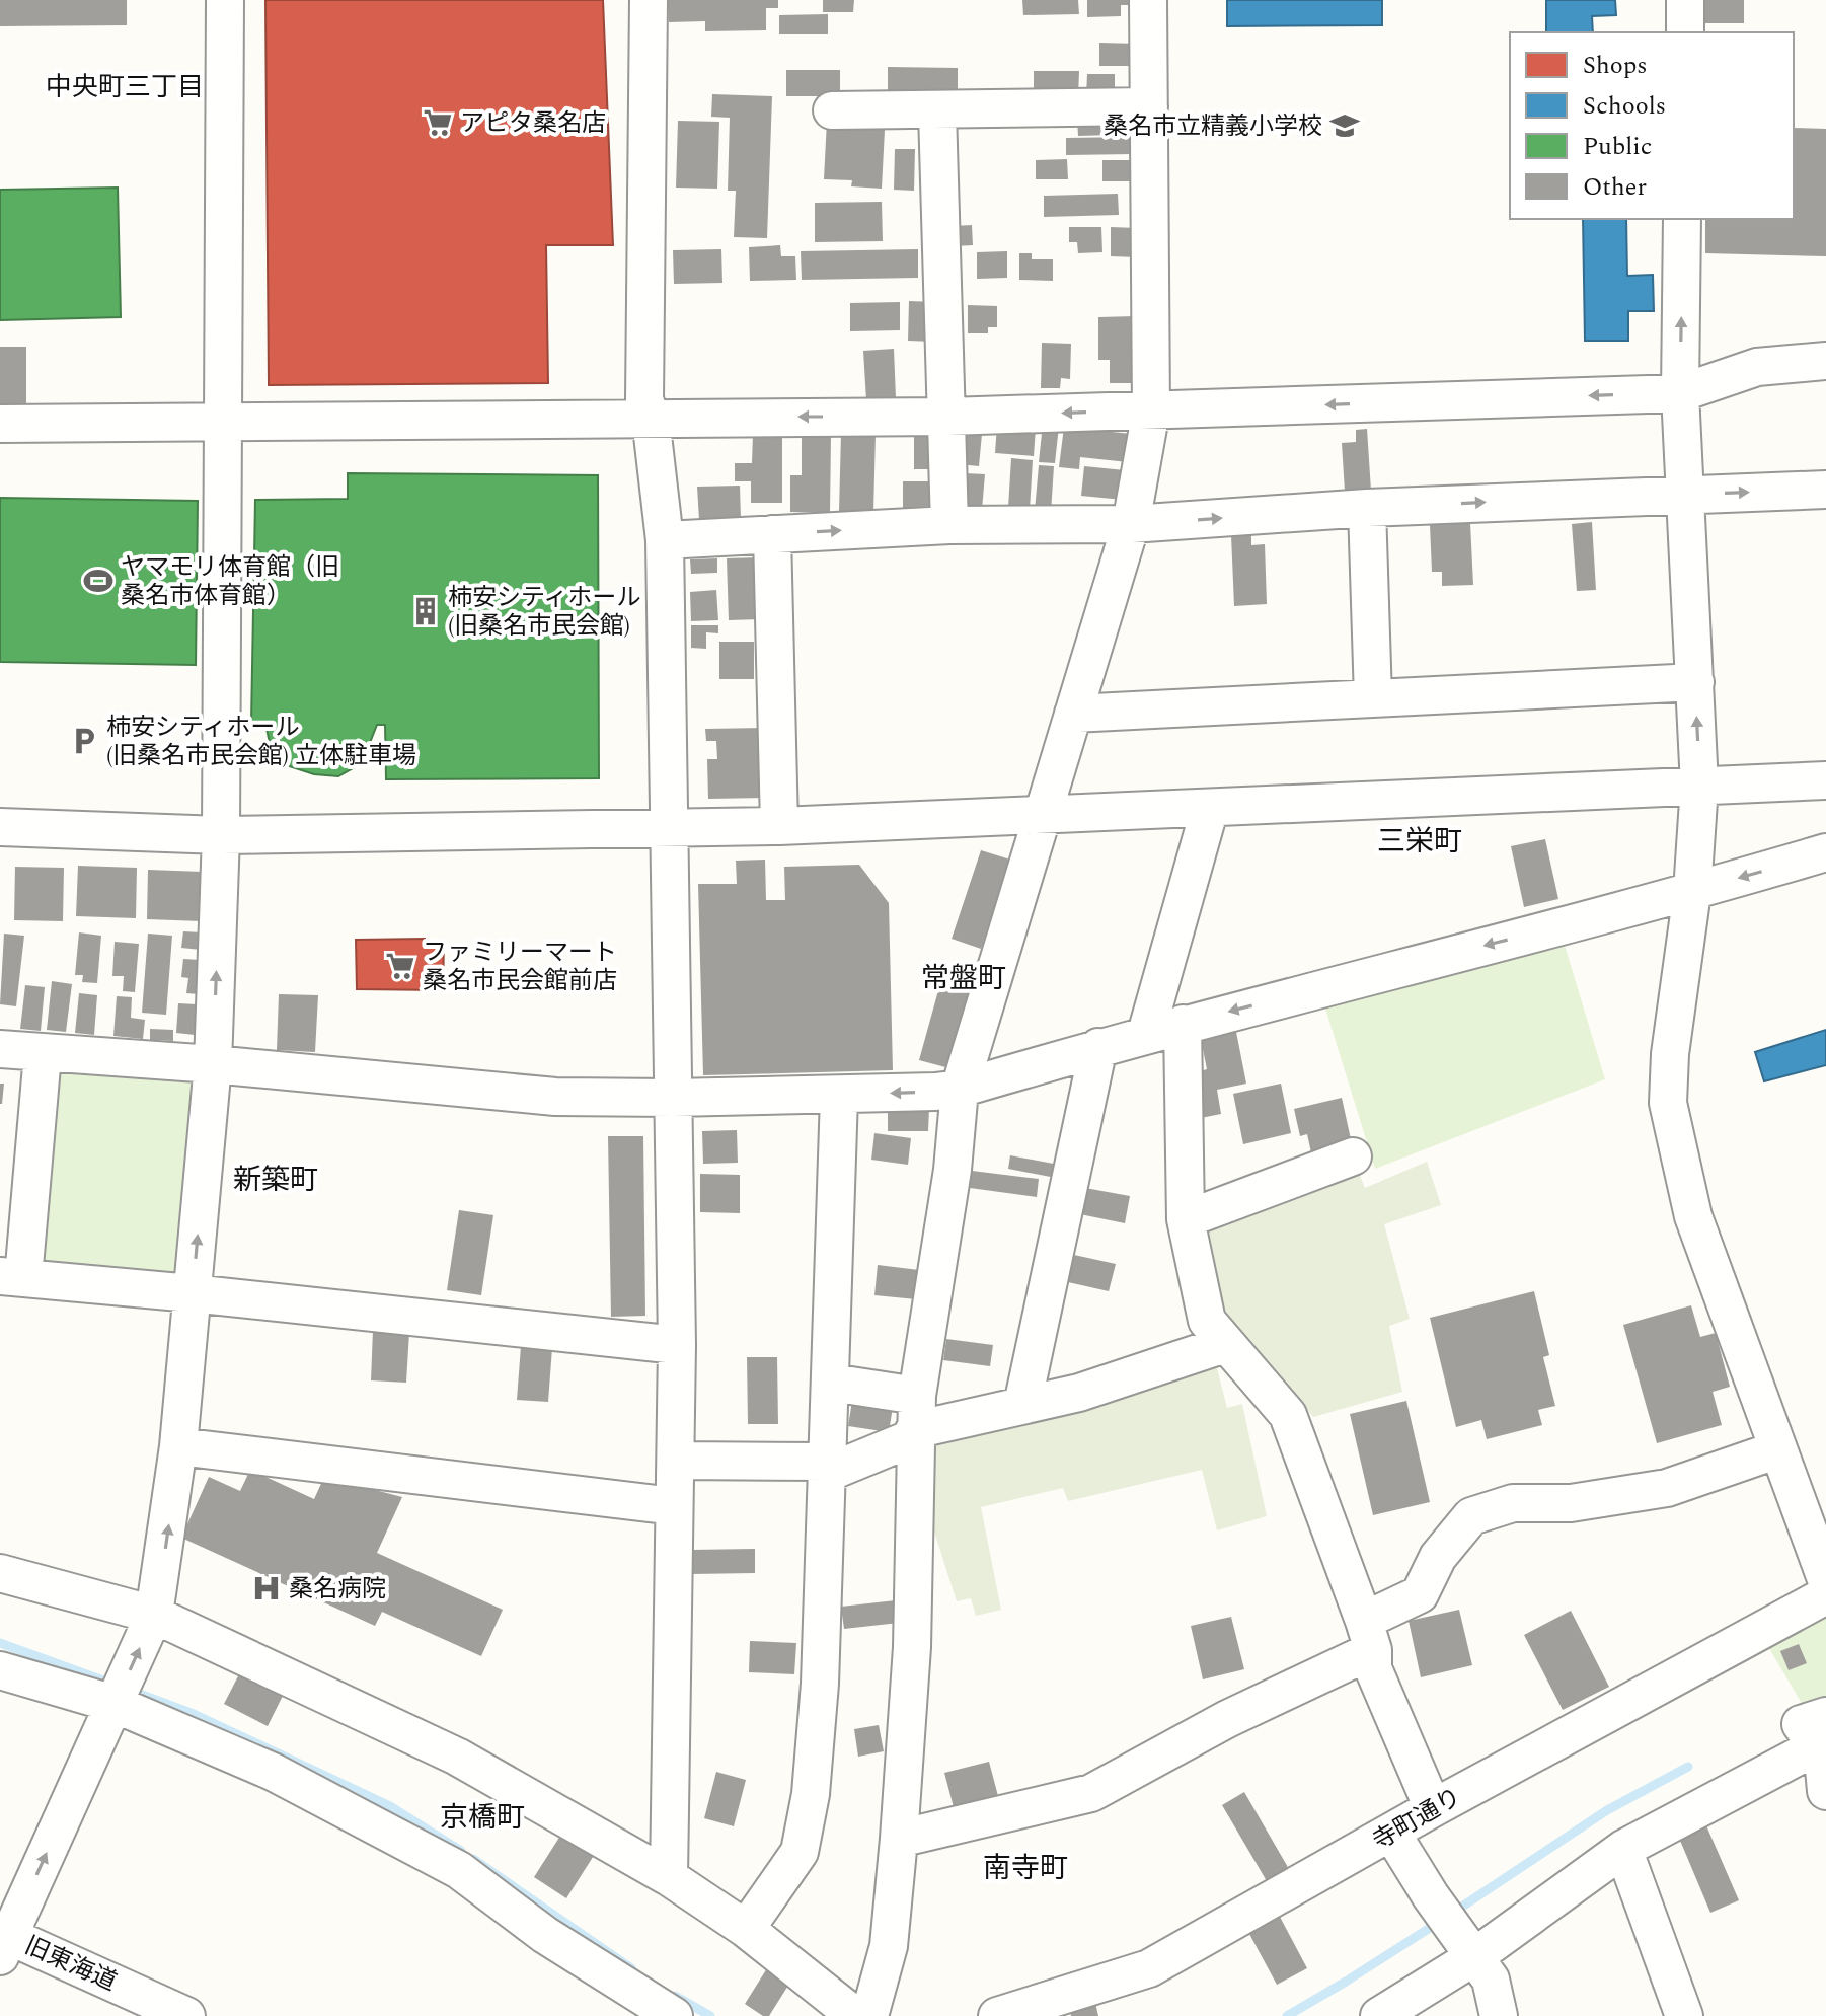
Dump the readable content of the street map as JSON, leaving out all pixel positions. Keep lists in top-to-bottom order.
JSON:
{
  "streets": {
    "street": ["寺町通り", "旧東海道"]
  },
  "districts": [
    "中央町三丁目",
    "三栄町",
    "常盤町",
    "新築町",
    "京橋町",
    "南寺町"
  ],
  "places": {
    "supermarket": ["アピタ桑名店", "ファミリーマート 桑名市民会館前店"],
    "school or university": ["桑名市立精義小学校"],
    "sports": ["ヤマモリ体育館（旧 桑名市体育館）"],
    "building": ["柿安シティホール (旧桑名市民会館)"],
    "parking": ["柿安シティホール (旧桑名市民会館) 立体駐車場"],
    "hospital": ["桑名病院"]
  },
  "legend": [
    "Shops",
    "Schools",
    "Public",
    "Other"
  ]
}
